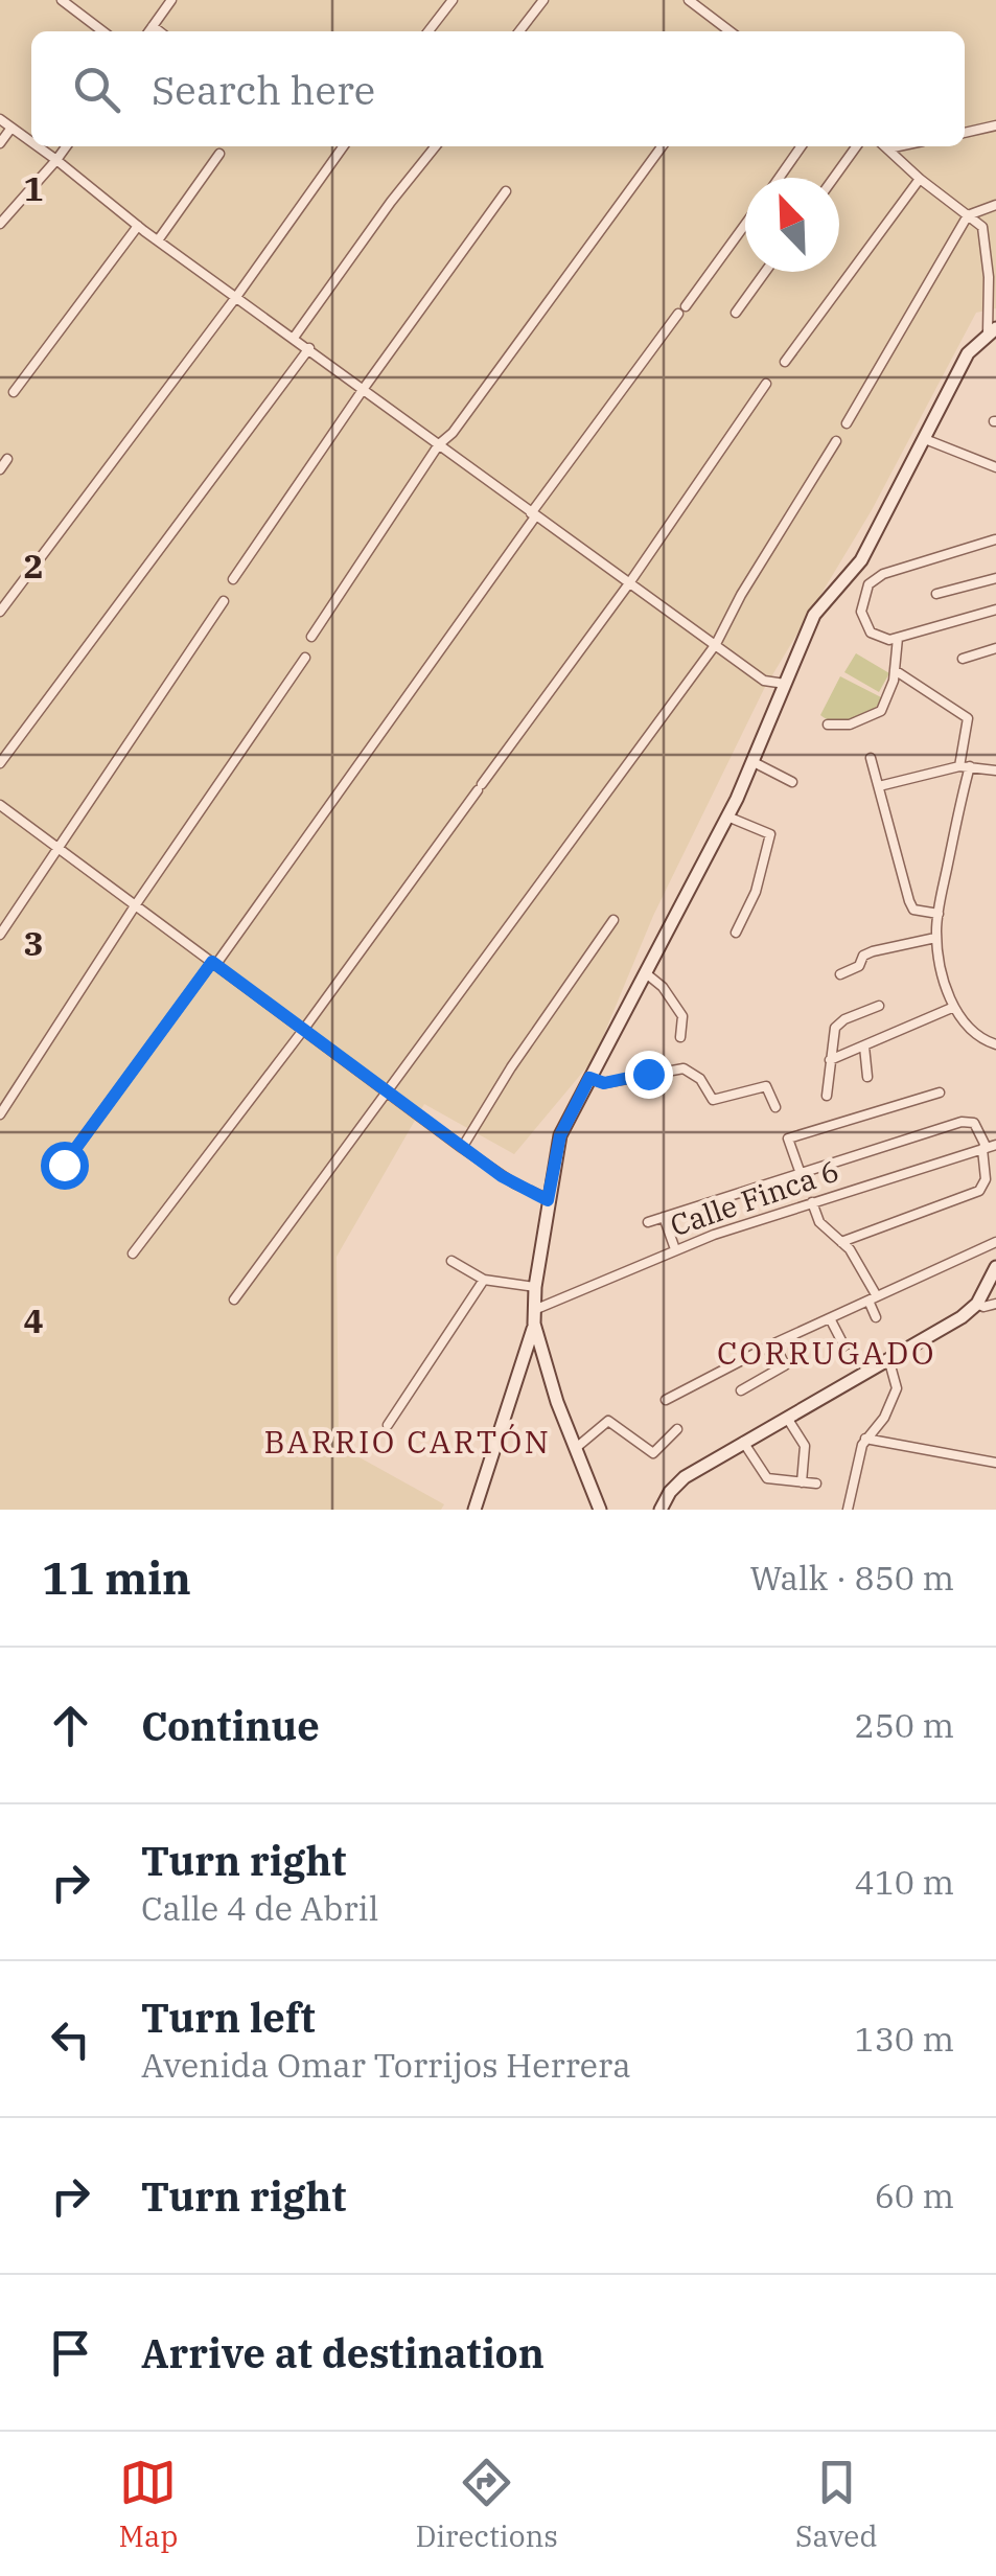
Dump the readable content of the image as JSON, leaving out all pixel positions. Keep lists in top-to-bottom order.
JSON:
{
  "streets": {
    "street": ["Calle Finca 6"]
  },
  "districts": ["CORRUGADO", "BARRIO CARTÓN"],
  "north": "top left",
  "page": {
    "search": "Search here",
    "heading": ["11 min", "Walk · 850 m"],
    "list": [
      ["Continue", "250 m"],
      ["Turn right", "Calle 4 de Abril", "410 m"],
      ["Turn left", "Avenida Omar Torrijos Herrera", "130 m"],
      ["Turn right", "60 m"],
      "Arrive at destination"
    ],
    "nav": ["Map", "Directions", "Saved"]
  },
  "grid": {
    "rows": [
      "1",
      "2",
      "3",
      "4"
    ]
  }
}
